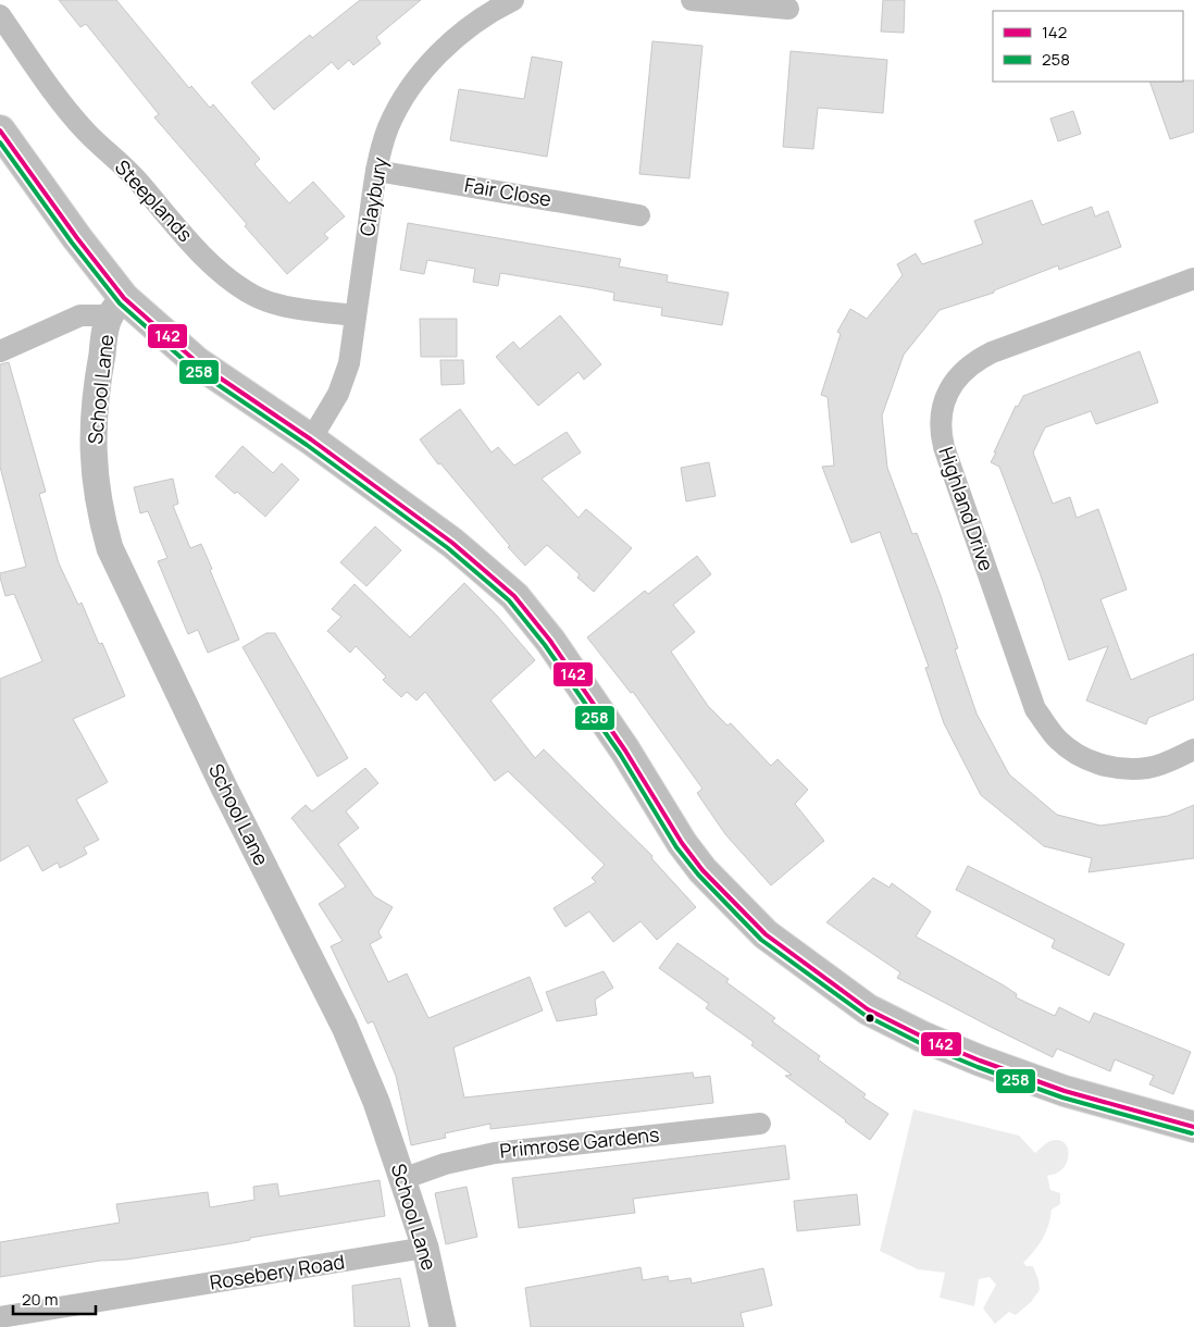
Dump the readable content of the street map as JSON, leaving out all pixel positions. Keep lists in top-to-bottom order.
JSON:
{
  "streets": {
    "street": [
      "Fair Close",
      "Claybury",
      "Steeplands",
      "School Lane",
      "Highland Drive",
      "Primrose Gardens",
      "Rosebery Road"
    ]
  },
  "crossings": [
    ["Fair Close", "Claybury"],
    ["Claybury", "Steeplands"],
    ["School Lane", "Primrose Gardens"],
    ["School Lane", "Rosebery Road"]
  ],
  "lines": ["transit line 142", "transit line 258"],
  "legend": ["142", "258"],
  "scale_bar": "20 m"
}
